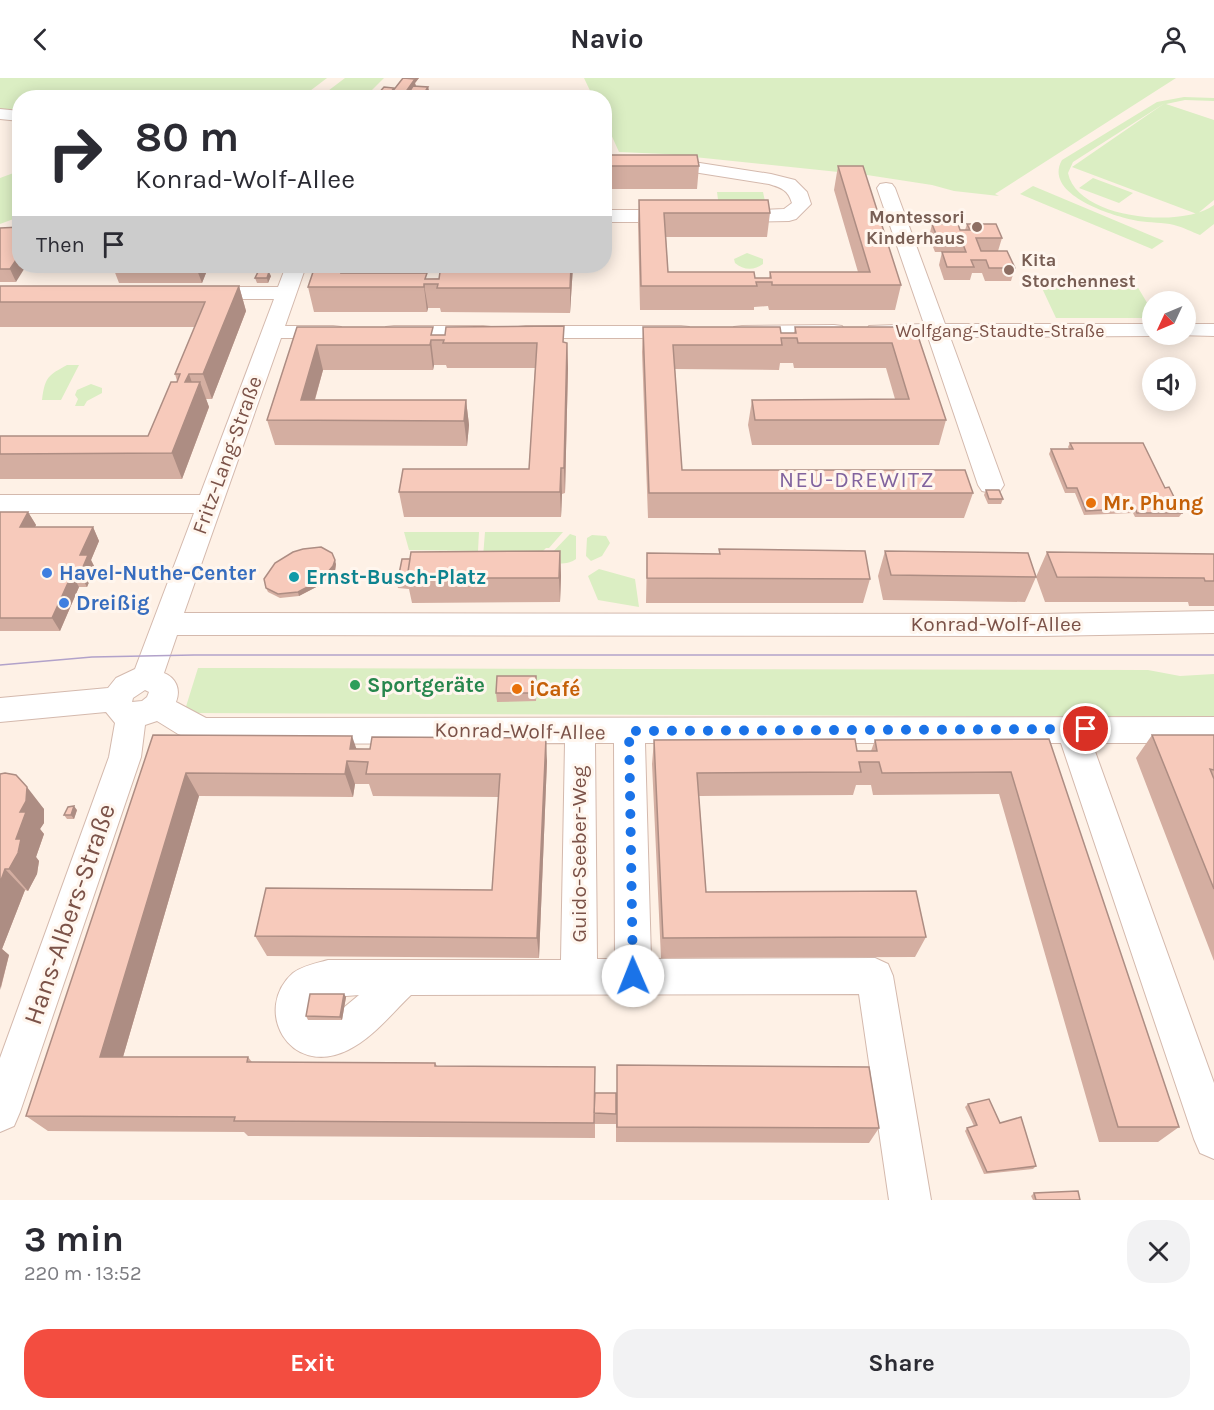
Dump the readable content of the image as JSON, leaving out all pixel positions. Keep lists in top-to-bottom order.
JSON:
{
  "streets": {
    "street": [
      "Wolfgang-Staudte-Straße",
      "Fritz-Lang-Straße",
      "Konrad-Wolf-Allee",
      "Guido-Seeber-Weg",
      "Hans-Albers-Straße"
    ]
  },
  "crossings": [
    ["Fritz-Lang-Straße", "Konrad-Wolf-Allee"],
    ["Fritz-Lang-Straße", "Hans-Albers-Straße"],
    ["Konrad-Wolf-Allee", "Guido-Seeber-Weg"],
    ["Konrad-Wolf-Allee", "Hans-Albers-Straße"]
  ],
  "districts": ["NEU-DREWITZ"],
  "places": [
    "Montessori Kinderhaus",
    "Kita Storchennest",
    "Mr. Phung",
    "Havel-Nuthe-Center",
    "Ernst-Busch-Platz",
    "Dreißig",
    "Sportgeräte",
    "iCafé"
  ],
  "north": "bottom left",
  "page": {
    "header": "Navio",
    "turn": ["80 m", "Konrad-Wolf-Allee"],
    "then": "Then",
    "heading": ["3 min", "220 m · 13:52"],
    "buttons": ["Exit", "Share"]
  }
}
